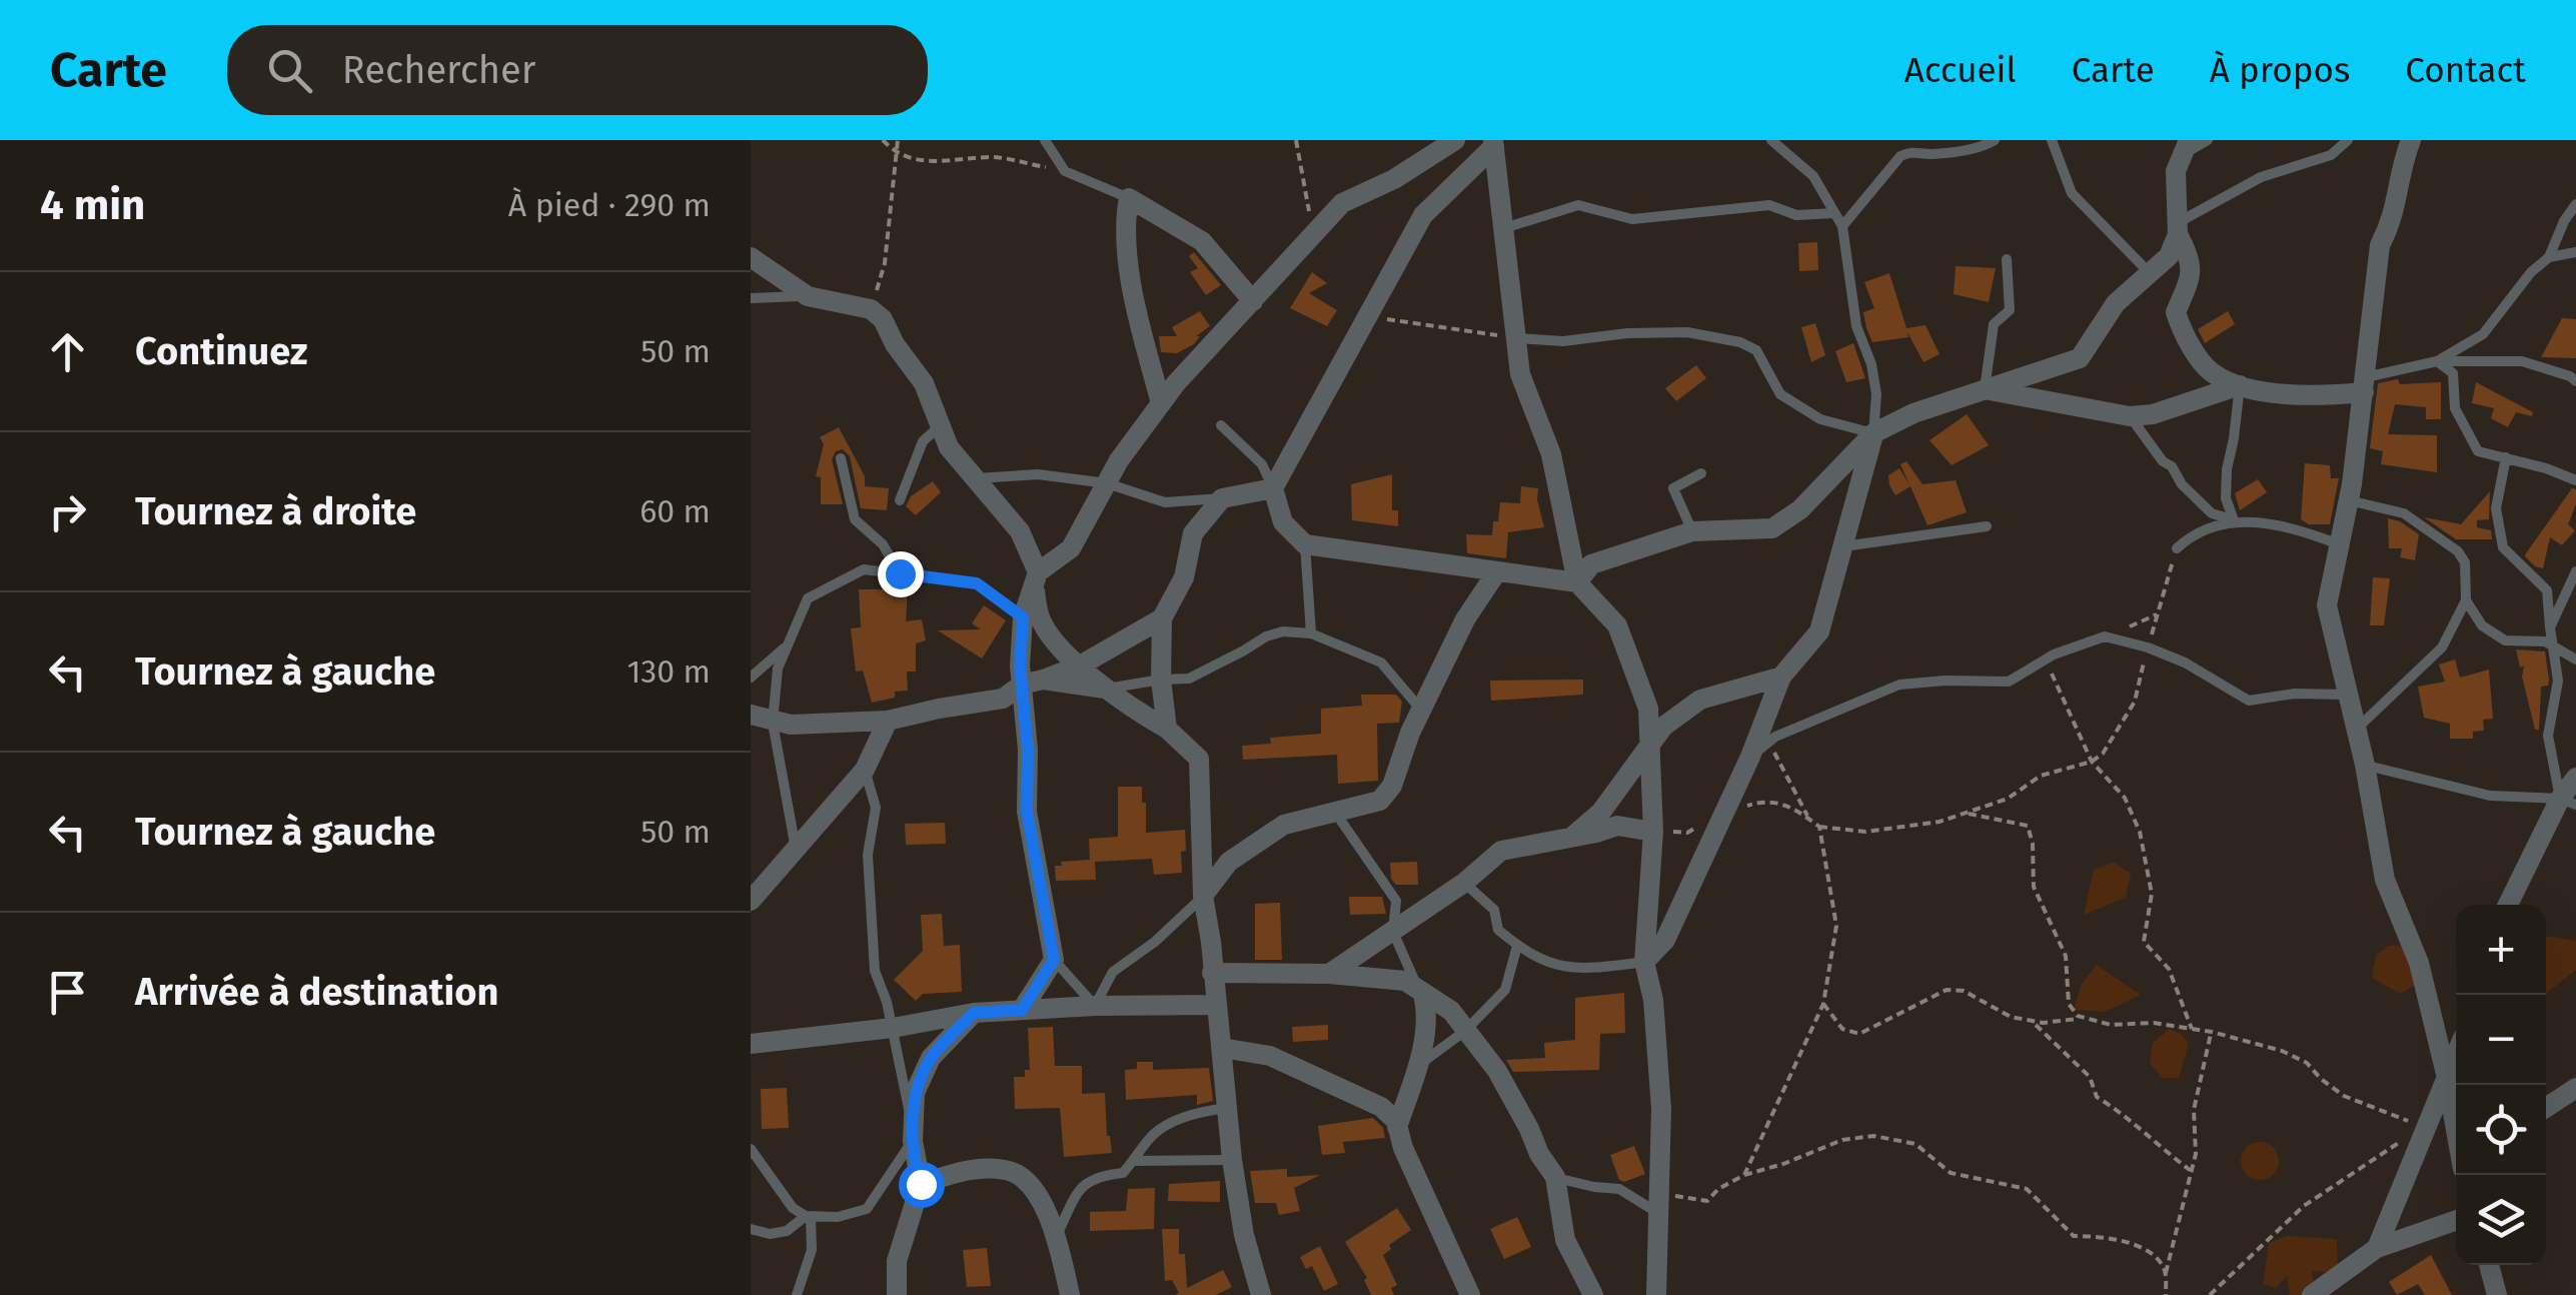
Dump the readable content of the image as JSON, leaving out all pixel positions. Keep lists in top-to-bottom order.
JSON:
{
  "page": {
    "header": "Carte",
    "search": "Rechercher",
    "nav": [
      "Accueil",
      "Carte",
      "À propos",
      "Contact"
    ],
    "heading": ["4 min", "À pied · 290 m"],
    "list": [
      ["Continuez", "50 m"],
      ["Tournez à droite", "60 m"],
      ["Tournez à gauche", "130 m"],
      ["Tournez à gauche", "50 m"],
      "Arrivée à destination"
    ],
    "map_buttons": ["+", "−"]
  }
}
